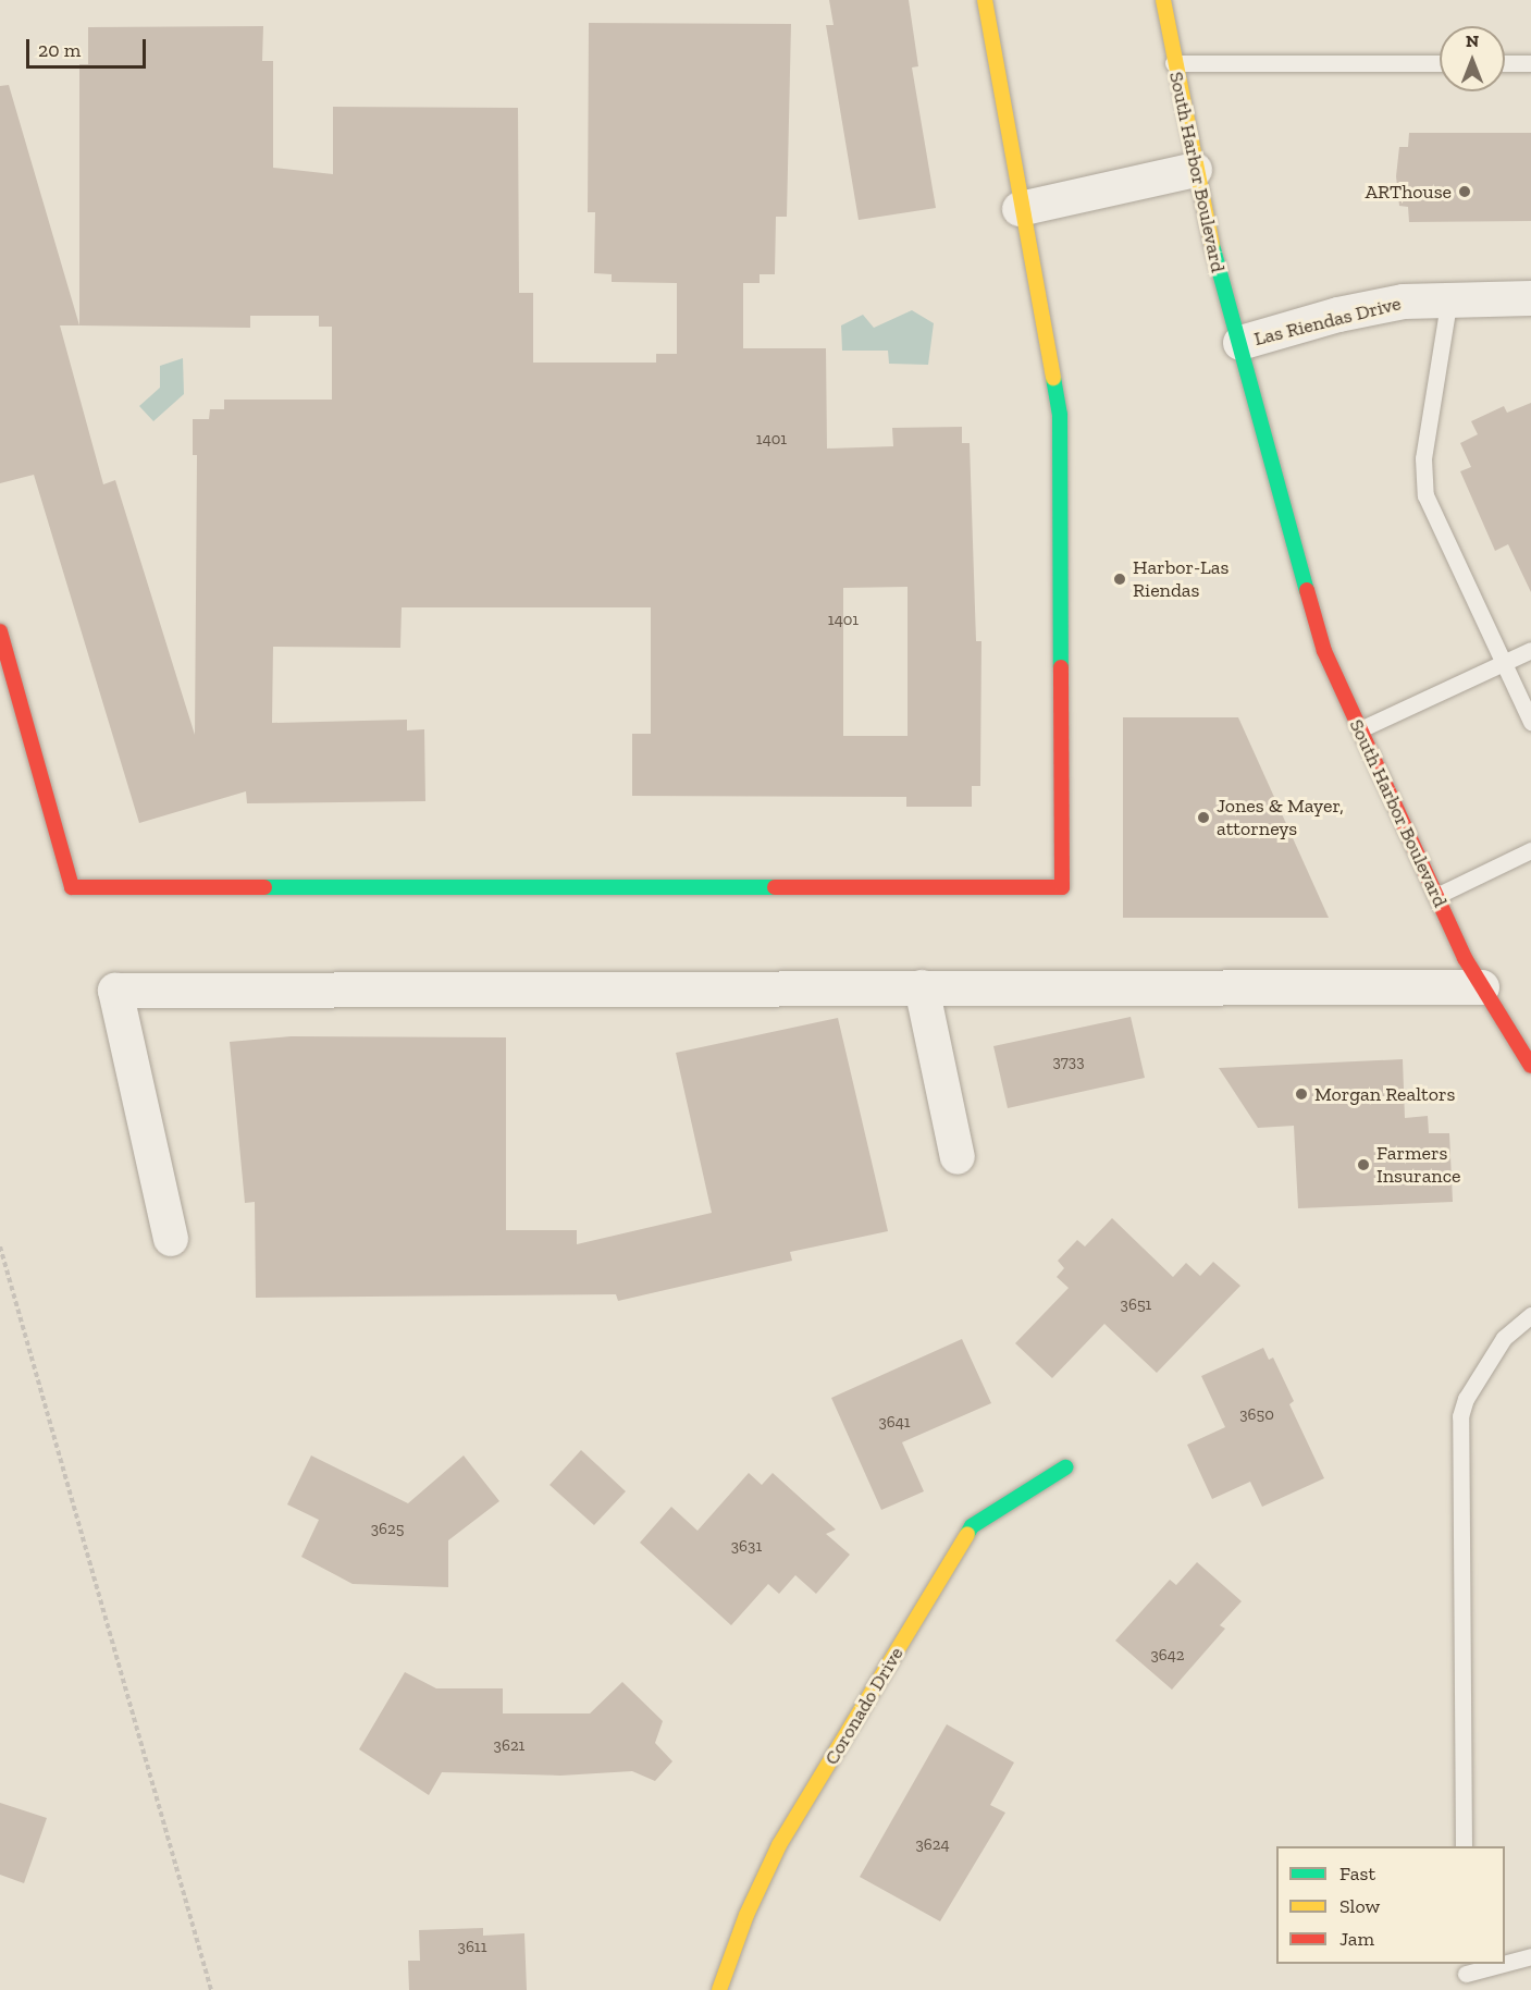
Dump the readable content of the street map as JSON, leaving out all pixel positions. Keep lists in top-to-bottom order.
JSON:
{
  "streets": {
    "street": ["South Harbor Boulevard", "Las Riendas Drive", "Coronado Drive"]
  },
  "crossings": [
    ["South Harbor Boulevard", "Las Riendas Drive"]
  ],
  "places": [
    "ARThouse",
    "Harbor-Las Riendas",
    "Jones & Mayer, attorneys",
    "Morgan Realtors",
    "Farmers Insurance"
  ],
  "house_numbers": [
    "1401",
    "1401",
    "3733",
    "3651",
    "3650",
    "3641",
    "3625",
    "3631",
    "3642",
    "3621",
    "3624",
    "3611"
  ],
  "legend": ["Fast", "Slow", "Jam"],
  "scale_bar": "20 m",
  "north": "top"
}
